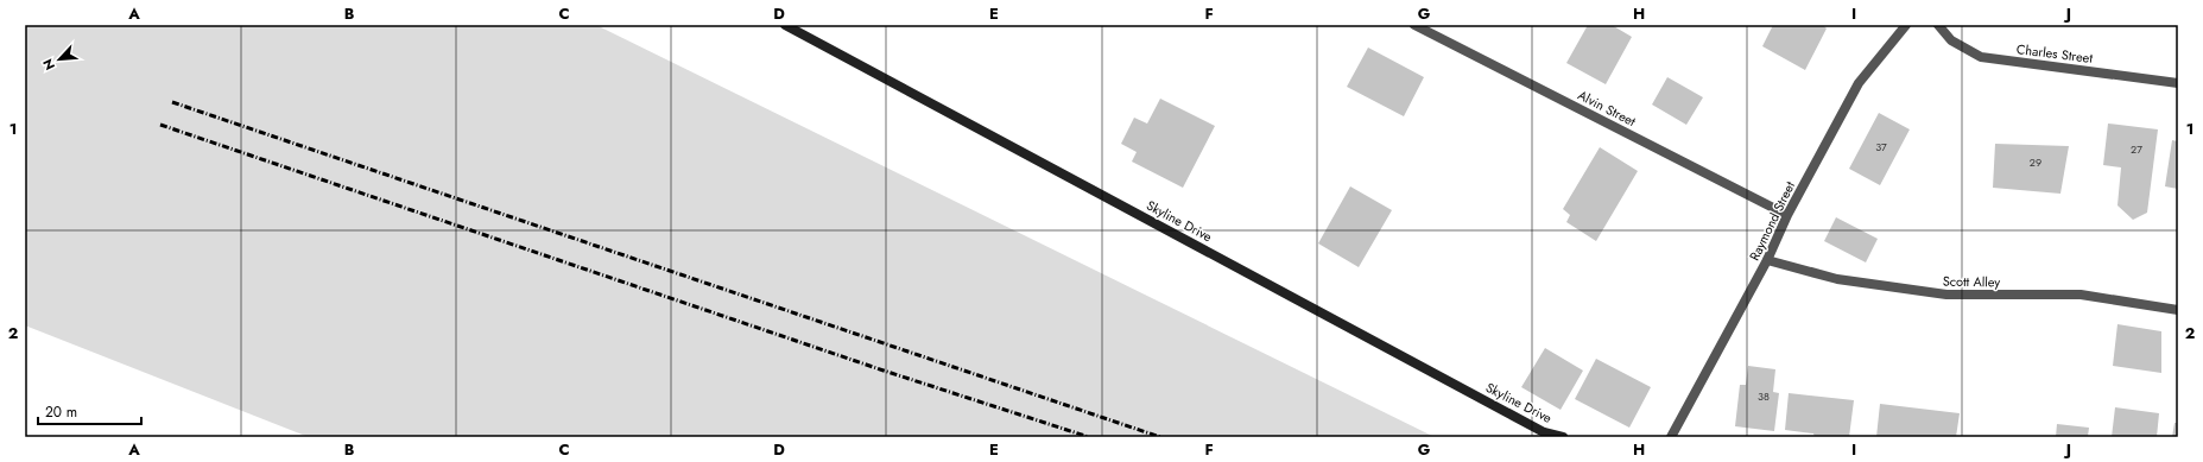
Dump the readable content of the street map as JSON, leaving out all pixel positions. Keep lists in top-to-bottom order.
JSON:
{
  "streets": {
    "street": [
      "Charles Street",
      "Alvin Street",
      "Skyline Drive",
      "Raymond Street",
      "Scott Alley"
    ]
  },
  "crossings": [
    ["Alvin Street", "Raymond Street"],
    ["Raymond Street", "Scott Alley"]
  ],
  "house_numbers": [
    "37",
    "27",
    "29",
    "38"
  ],
  "scale_bar": "20 m",
  "north": "bottom left",
  "grid": {
    "columns": [
      "A",
      "B",
      "C",
      "D",
      "E",
      "F",
      "G",
      "H",
      "I",
      "J"
    ],
    "rows": ["1", "2"]
  }
}
